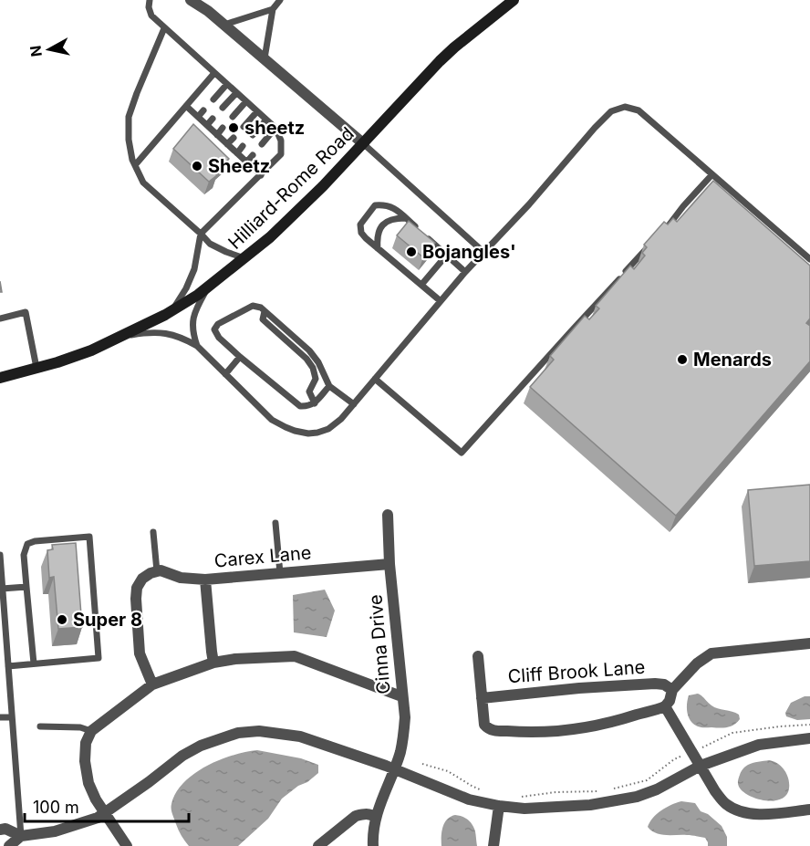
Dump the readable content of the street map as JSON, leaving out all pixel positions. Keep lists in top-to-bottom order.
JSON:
{
  "streets": {
    "main road": ["Hilliard-Rome Road"],
    "street": ["Carex Lane", "Cinna Drive", "Cliff Brook Lane"]
  },
  "crossings": [
    ["Carex Lane", "Cinna Drive"]
  ],
  "places": [
    "sheetz",
    "Sheetz",
    "Bojangles'",
    "Menards",
    "Super 8"
  ],
  "scale_bar": "100 m",
  "north": "left"
}
